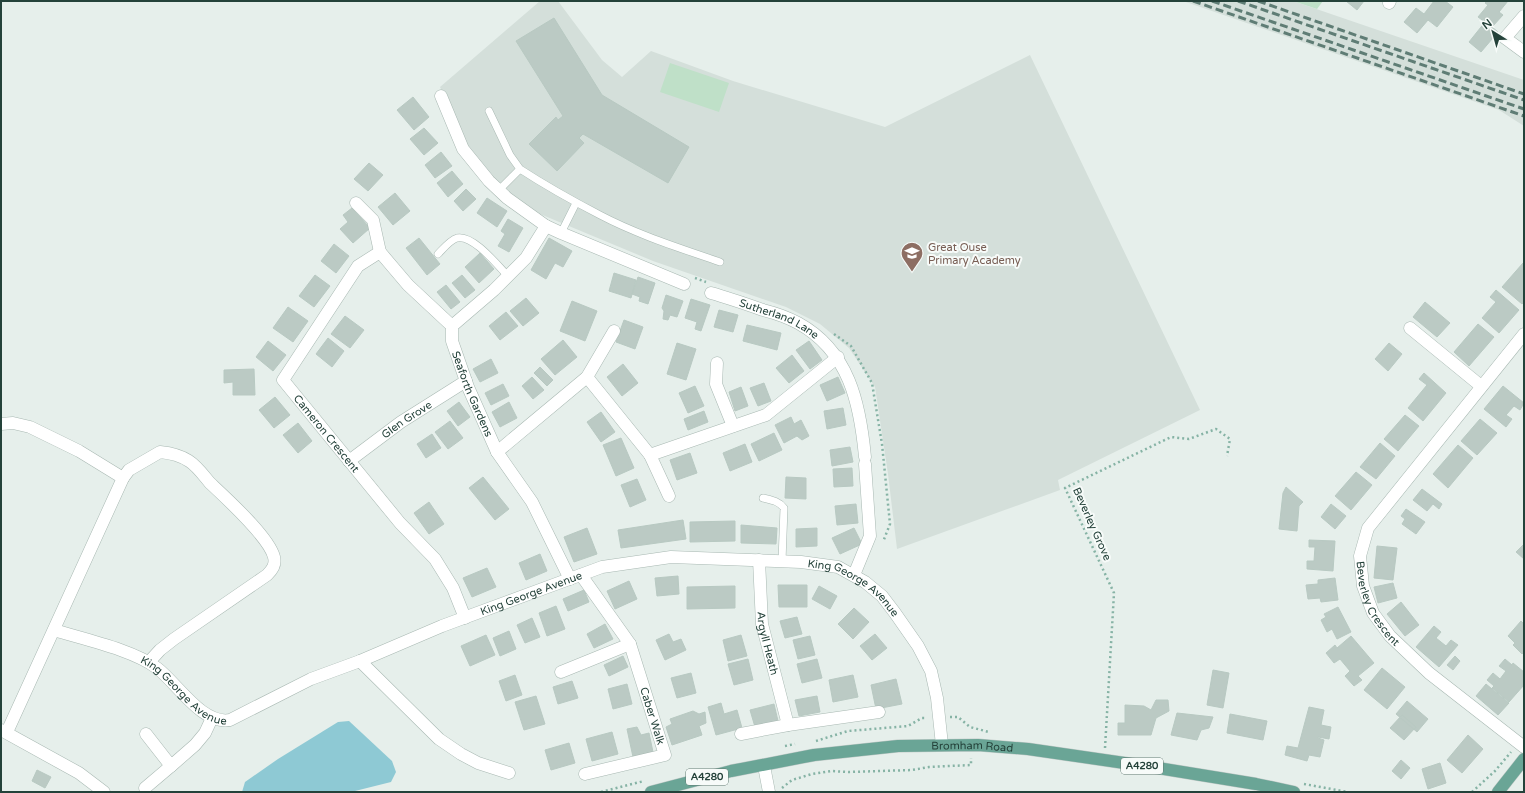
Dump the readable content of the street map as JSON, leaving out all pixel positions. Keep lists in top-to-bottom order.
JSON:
{
  "streets": {
    "main road": ["Bromham Road", "A4280"],
    "street": [
      "Sutherland Lane",
      "Seaforth Gardens",
      "Glen Grove",
      "Cameron Crescent",
      "King George Avenue",
      "Beverley Crescent",
      "Argyll Heath",
      "Caber Walk"
    ],
    "path": ["Beverley Grove"]
  },
  "crossings": [
    ["Sutherland Lane", "King George Avenue"],
    ["Seaforth Gardens", "Glen Grove"],
    ["Seaforth Gardens", "King George Avenue"],
    ["Seaforth Gardens", "Caber Walk"],
    ["Glen Grove", "Cameron Crescent"],
    ["Cameron Crescent", "King George Avenue"],
    ["Beverley Grove", "Bromham Road"],
    ["King George Avenue", "Argyll Heath"],
    ["King George Avenue", "Caber Walk"],
    ["King George Avenue", "Bromham Road"]
  ],
  "places": {
    "school or university": ["Great Ouse Primary Academy"]
  },
  "north": "top left"
}
